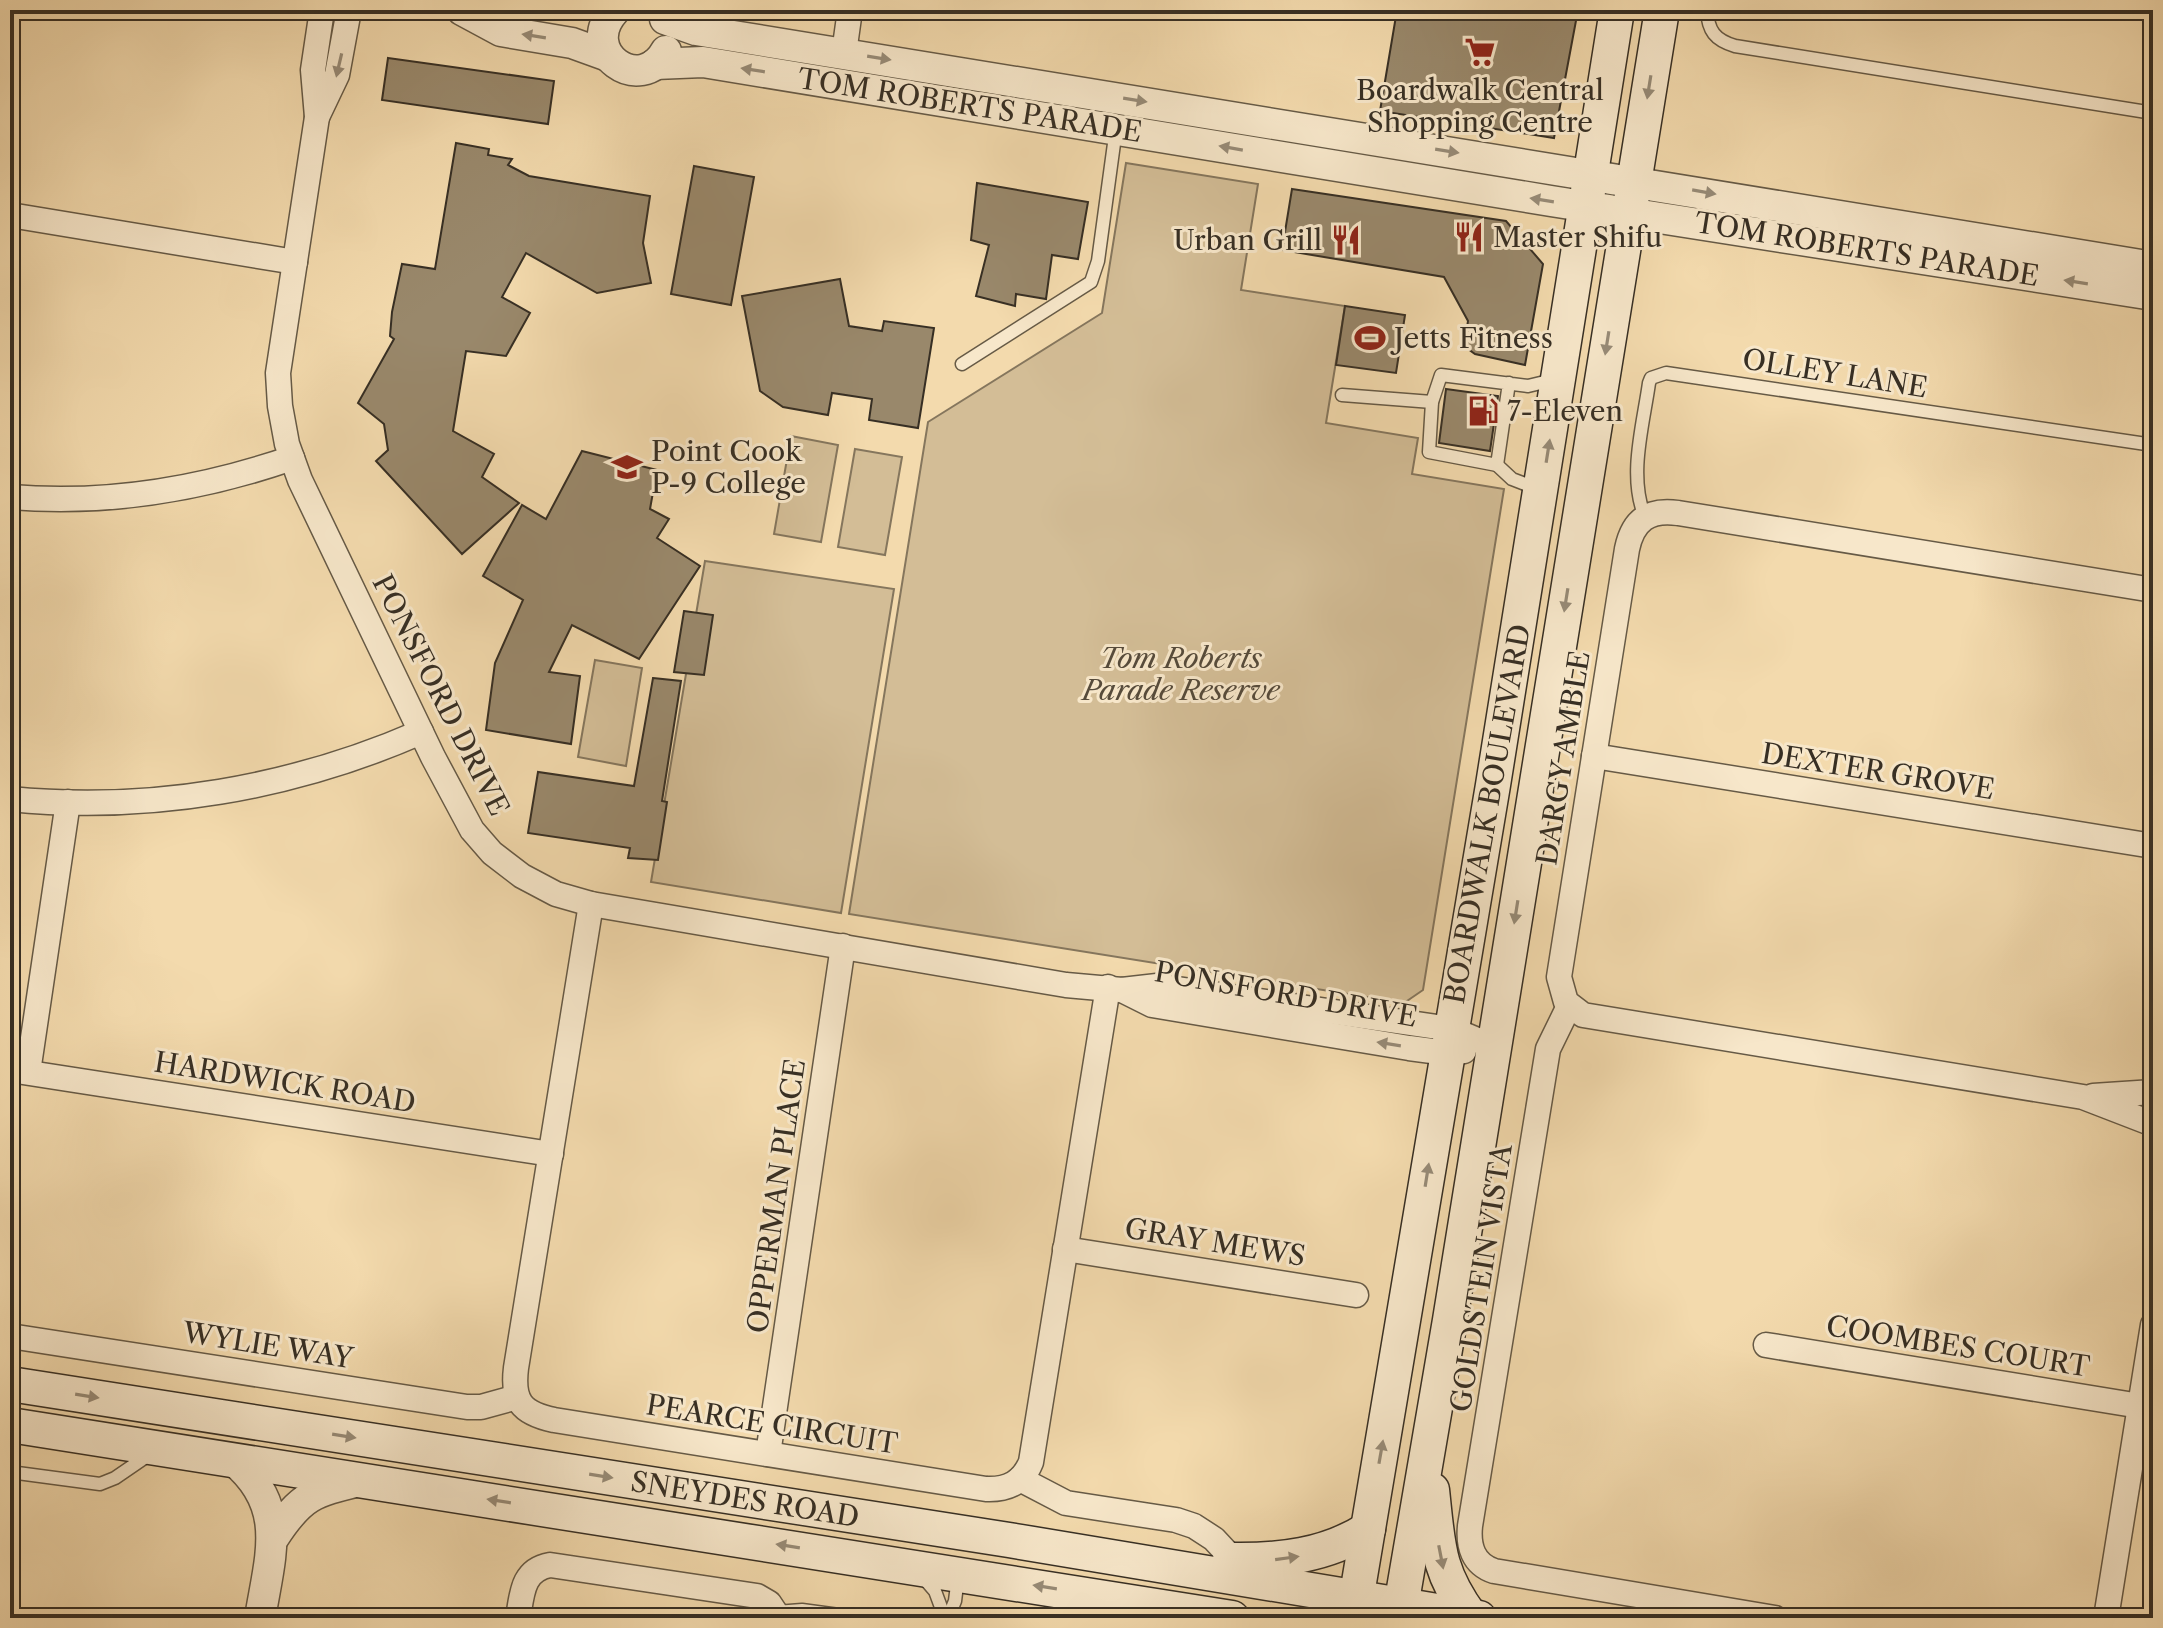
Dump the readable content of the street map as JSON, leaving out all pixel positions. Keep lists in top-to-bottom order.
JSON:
{
  "streets": {
    "main road": ["BOARDWALK BOULEVARD", "SNEYDES ROAD"],
    "street": [
      "TOM ROBERTS PARADE",
      "PONSFORD DRIVE",
      "DARGY AMBLE",
      "DEXTER GROVE",
      "HARDWICK ROAD",
      "OPPERMAN PLACE",
      "GRAY MEWS",
      "GOLDSTEIN VISTA",
      "WYLIE WAY",
      "COOMBES COURT",
      "PEARCE CIRCUIT"
    ],
    "lane": ["OLLEY LANE"]
  },
  "crossings": [
    ["TOM ROBERTS PARADE", "BOARDWALK BOULEVARD"],
    ["OLLEY LANE", "DARGY AMBLE"],
    ["PONSFORD DRIVE", "BOARDWALK BOULEVARD"],
    ["PONSFORD DRIVE", "OPPERMAN PLACE"],
    ["DARGY AMBLE", "DEXTER GROVE"],
    ["DARGY AMBLE", "GOLDSTEIN VISTA"],
    ["OPPERMAN PLACE", "PEARCE CIRCUIT"],
    ["WYLIE WAY", "PEARCE CIRCUIT"]
  ],
  "parks": ["Tom Roberts Parade Reserve"],
  "places": {
    "supermarket": ["Boardwalk Central Shopping Centre"],
    "restaurant": ["Master Shifu", "Urban Grill"],
    "sports": ["Jetts Fitness"],
    "fuel station": ["7-Eleven"],
    "school or university": ["Point Cook P-9 College"]
  }
}
